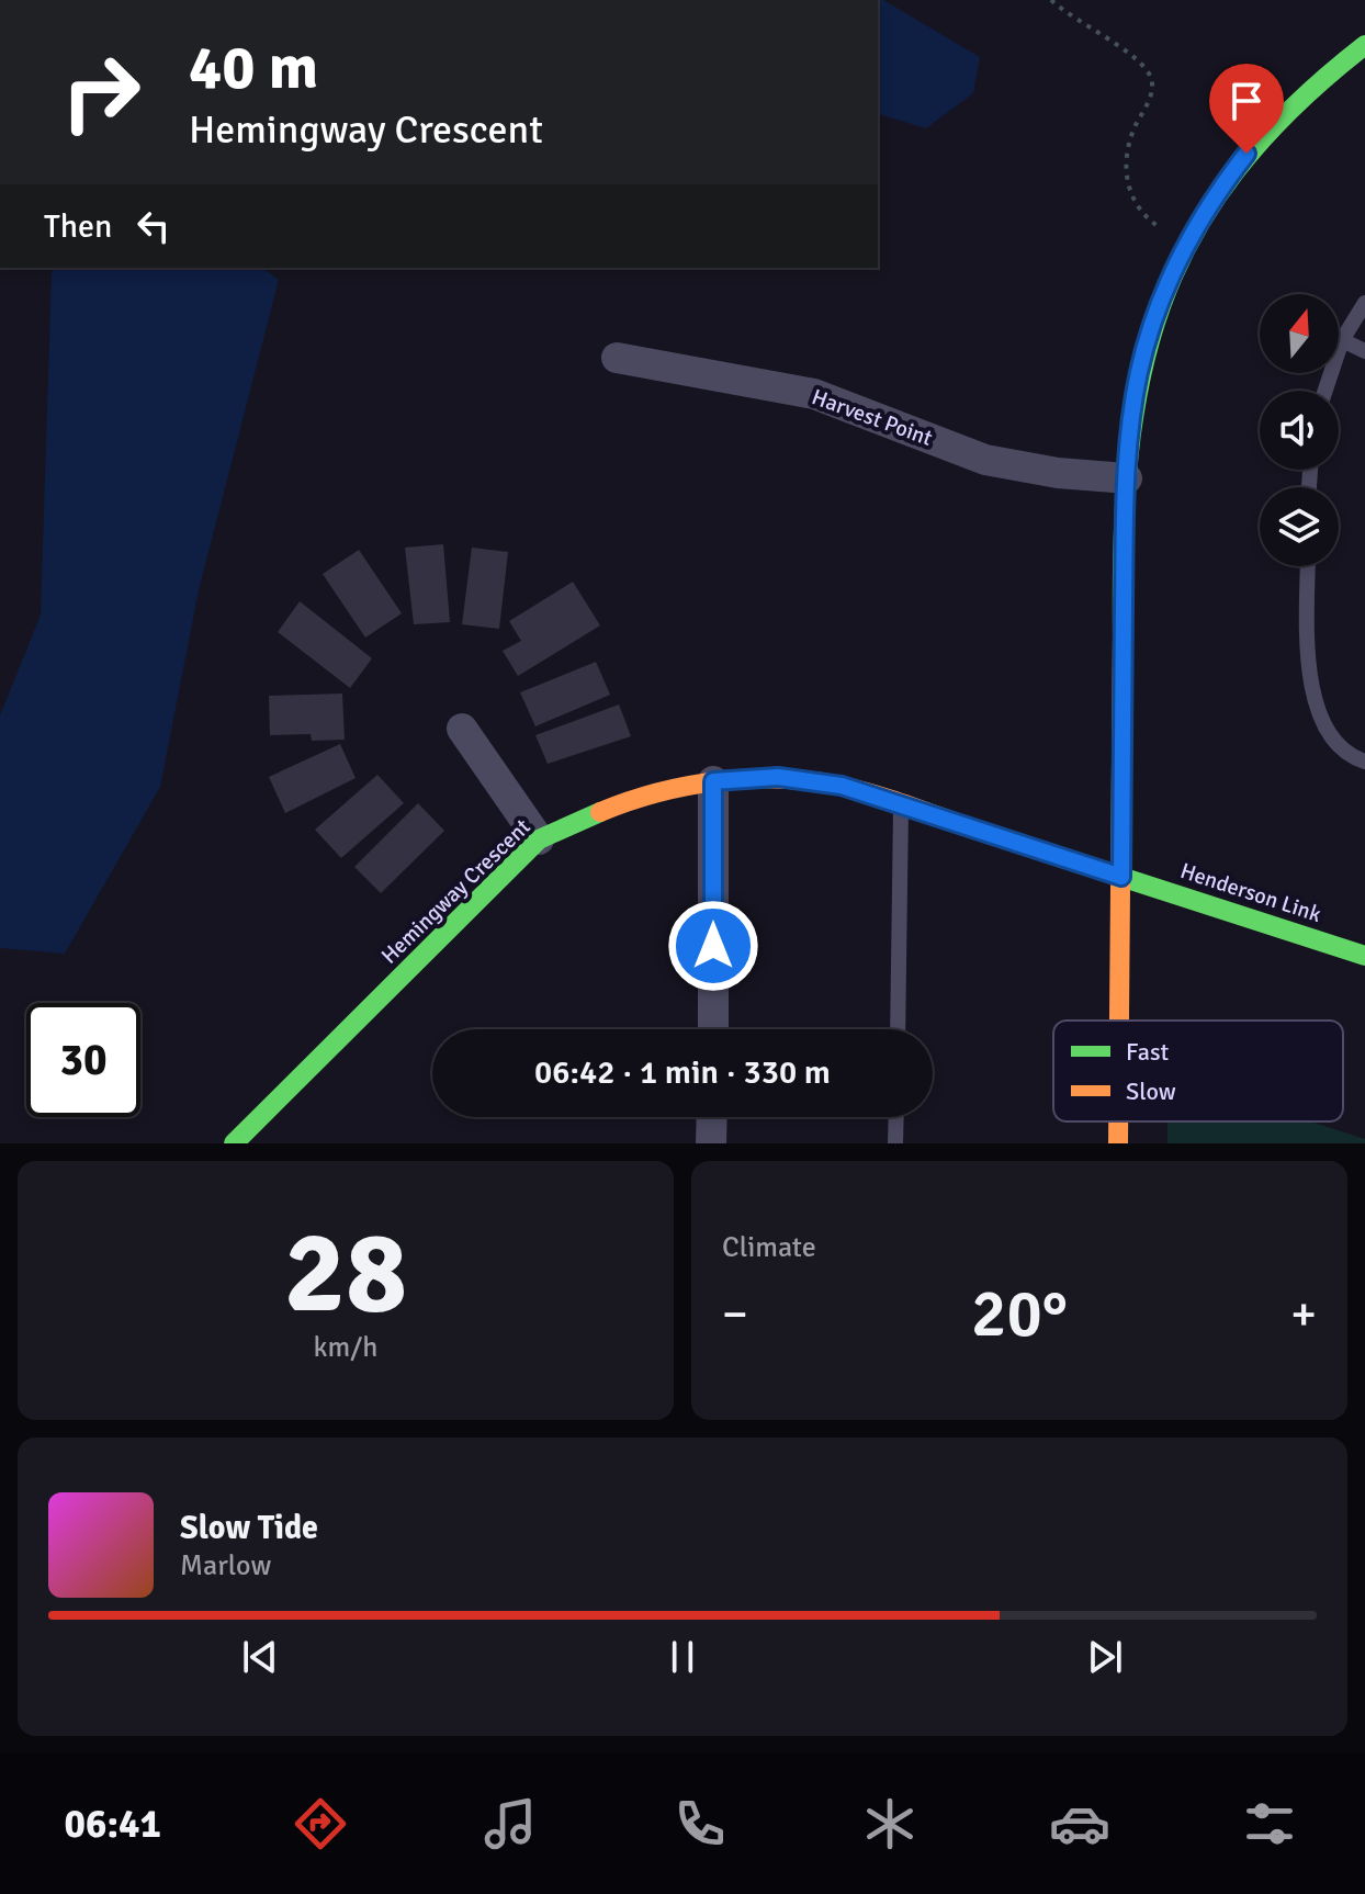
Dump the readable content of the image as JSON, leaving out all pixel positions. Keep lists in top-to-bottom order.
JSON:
{
  "streets": {
    "street": ["Harvest Point", "Hemingway Crescent", "Henderson Link"]
  },
  "crossings": [
    ["Hemingway Crescent", "Henderson Link"]
  ],
  "legend": ["Fast", "Slow"],
  "north": "top",
  "page": {
    "turn": ["40 m", "Hemingway Crescent"],
    "then": "Then",
    "limit": "30",
    "trip": "06:42 · 1 min · 330 m",
    "tile": [
      ["28", "km/h"],
      "Climate"
    ],
    "heat": ["−", "20°", "+"],
    "song": ["Slow Tide", "Marlow"],
    "tabs": "06:41"
  }
}
